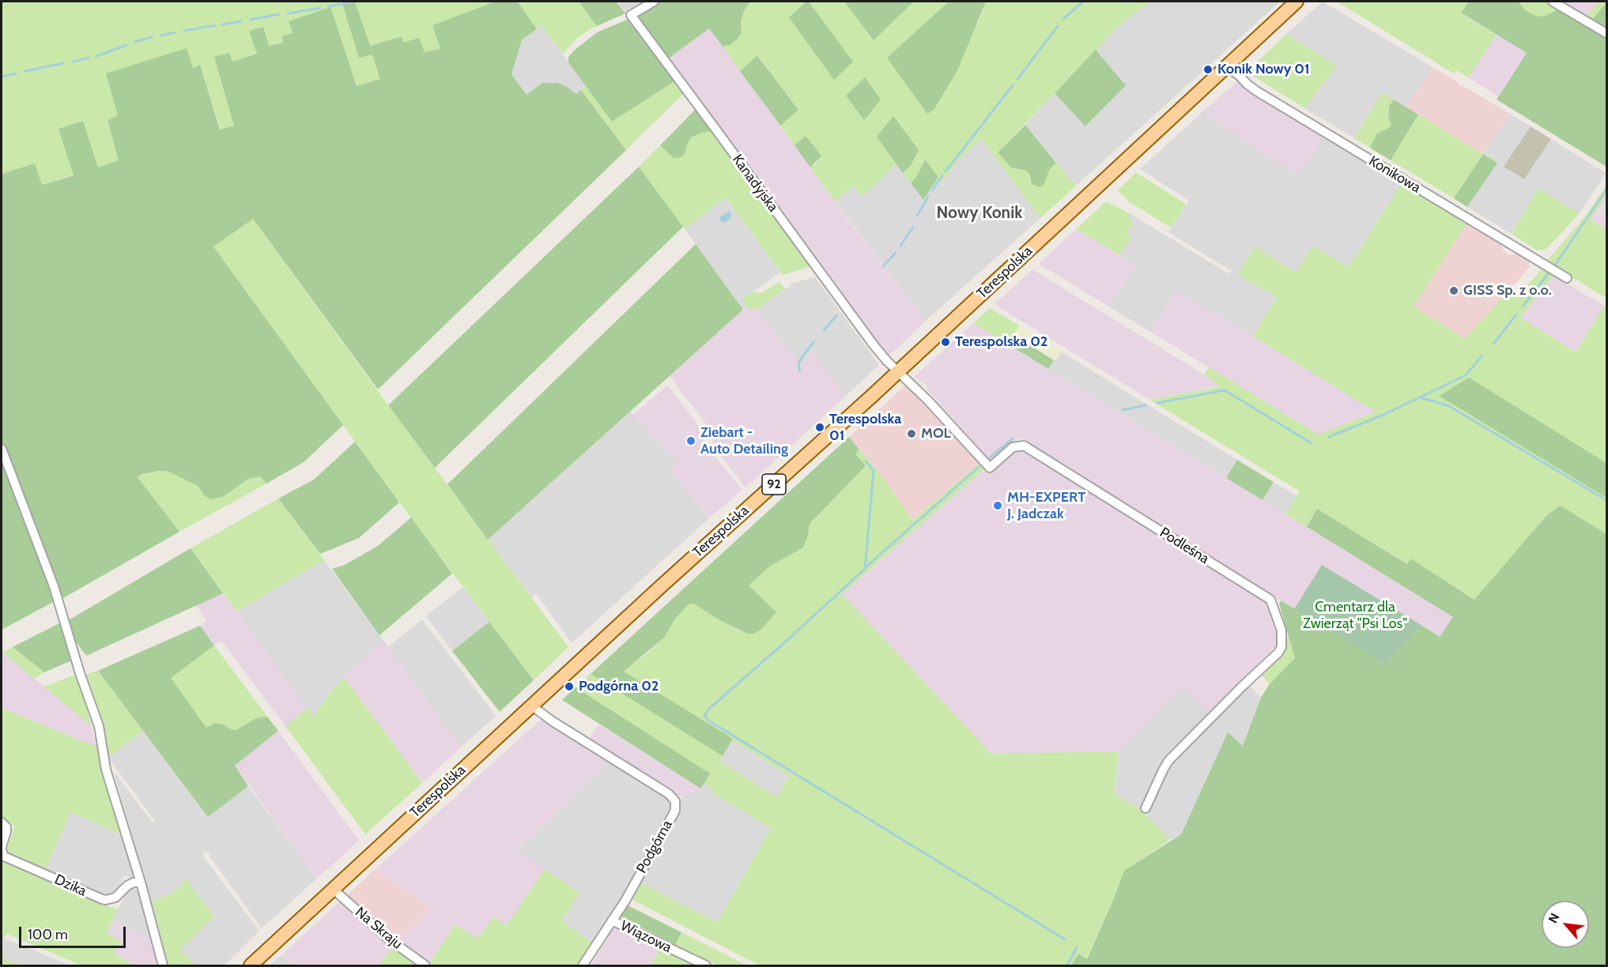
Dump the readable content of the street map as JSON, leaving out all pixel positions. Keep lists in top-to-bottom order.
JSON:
{
  "streets": {
    "main road": ["Terespolska", "92"],
    "street": [
      "Konikowa",
      "Kanadyjska",
      "Podleśna",
      "Podgórna",
      "Dzika",
      "Na Skraju",
      "Wiązowa"
    ]
  },
  "crossings": [
    ["Konikowa", "Terespolska"],
    ["Kanadyjska", "Terespolska"],
    ["Kanadyjska", "Podleśna"],
    ["Terespolska", "Podleśna"],
    ["Terespolska", "Podgórna"],
    ["Terespolska", "Na Skraju"],
    ["Podgórna", "Wiązowa"]
  ],
  "districts": ["Nowy Konik"],
  "parks": ["Cmentarz dla Zwierząt \"Psi Los\""],
  "places": [
    "Konik Nowy 01",
    "GISS Sp. z o.o.",
    "Terespolska 02",
    "Terespolska 01",
    "MOL",
    "Ziebart - Auto Detailing",
    "MH-EXPERT J. Jadczak",
    "Podgórna 02"
  ],
  "scale_bar": "100 m",
  "north": "top left"
}
